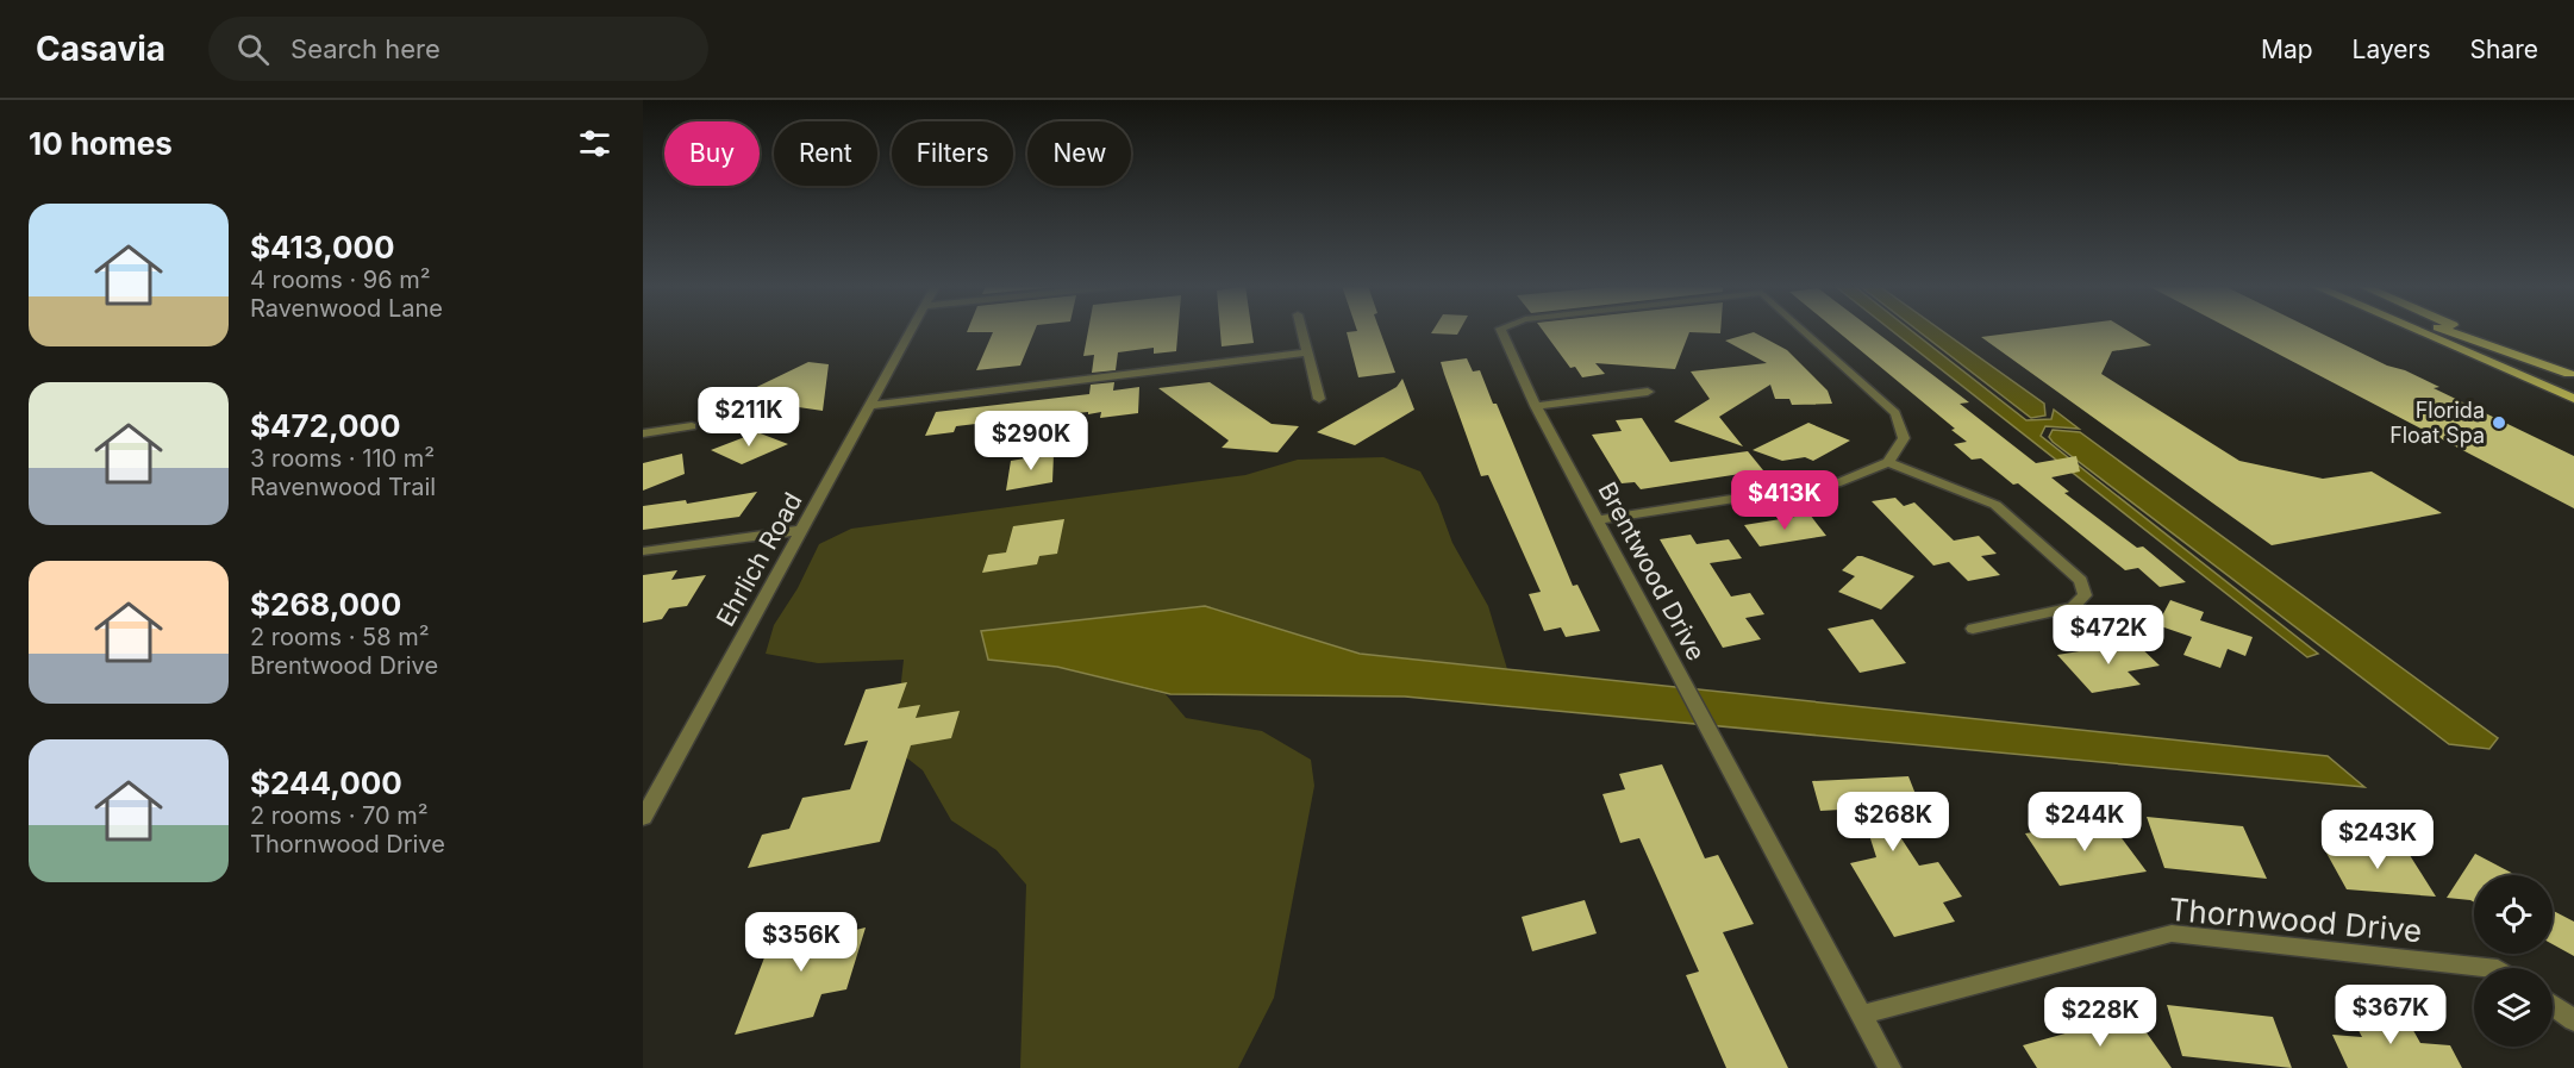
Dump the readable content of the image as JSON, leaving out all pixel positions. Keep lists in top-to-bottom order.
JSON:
{
  "streets": {
    "street": ["Ehrlich Road", "Brentwood Drive", "Thornwood Drive"]
  },
  "crossings": [
    ["Brentwood Drive", "Thornwood Drive"]
  ],
  "places": ["Florida Float Spa"],
  "page": {
    "header": "Casavia",
    "search": "Search here",
    "nav": ["Map", "Layers", "Share"],
    "heading": "10 homes",
    "chip": [
      "Buy",
      "Rent",
      "Filters",
      "New"
    ],
    "list": [
      {
        "name": "$413,000",
        "note": "4 rooms · 96 m² · Ravenwood Lane"
      },
      {
        "name": "$472,000",
        "note": "3 rooms · 110 m² · Ravenwood Trail"
      },
      {
        "name": "$268,000",
        "note": "2 rooms · 58 m² · Brentwood Drive"
      },
      {
        "name": "$244,000",
        "note": "2 rooms · 70 m² · Thornwood Drive"
      }
    ],
    "price": [
      "$211K",
      "$290K",
      "$413K",
      "$472K",
      "$268K",
      "$244K",
      "$243K",
      "$356K",
      "$367K",
      "$228K"
    ]
  }
}
